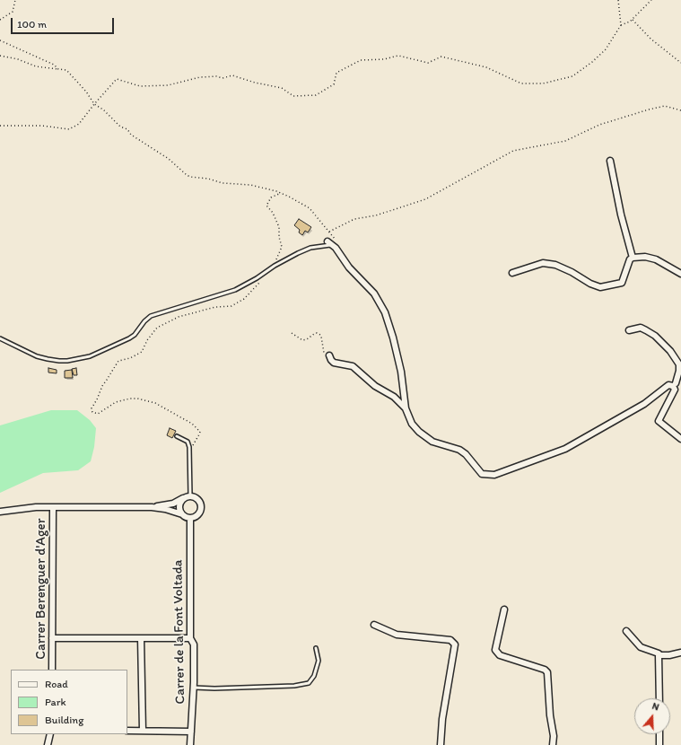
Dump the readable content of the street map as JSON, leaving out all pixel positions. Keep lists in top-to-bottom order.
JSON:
{
  "streets": {
    "street": ["Carrer Berenguer d'Ager", "Carrer de la Font Voltada"]
  },
  "legend": ["Road", "Park", "Building"],
  "scale_bar": "100 m",
  "north": "top"
}
